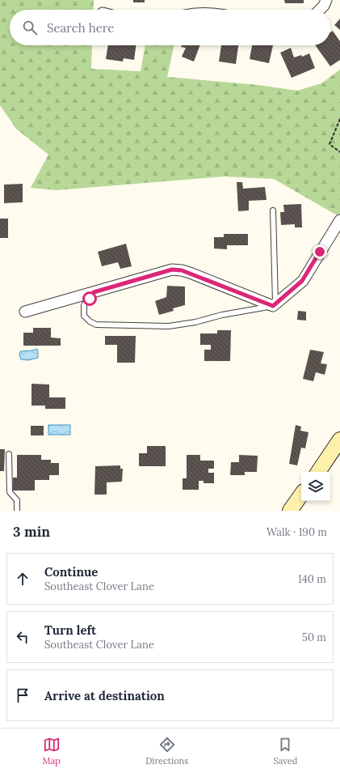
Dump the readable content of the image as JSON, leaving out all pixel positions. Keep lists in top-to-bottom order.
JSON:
{
  "page": {
    "search": "Search here",
    "heading": ["3 min", "Walk · 190 m"],
    "list": [
      ["Continue", "Southeast Clover Lane", "140 m"],
      ["Turn left", "Southeast Clover Lane", "50 m"],
      "Arrive at destination"
    ],
    "nav": ["Map", "Directions", "Saved"]
  }
}
